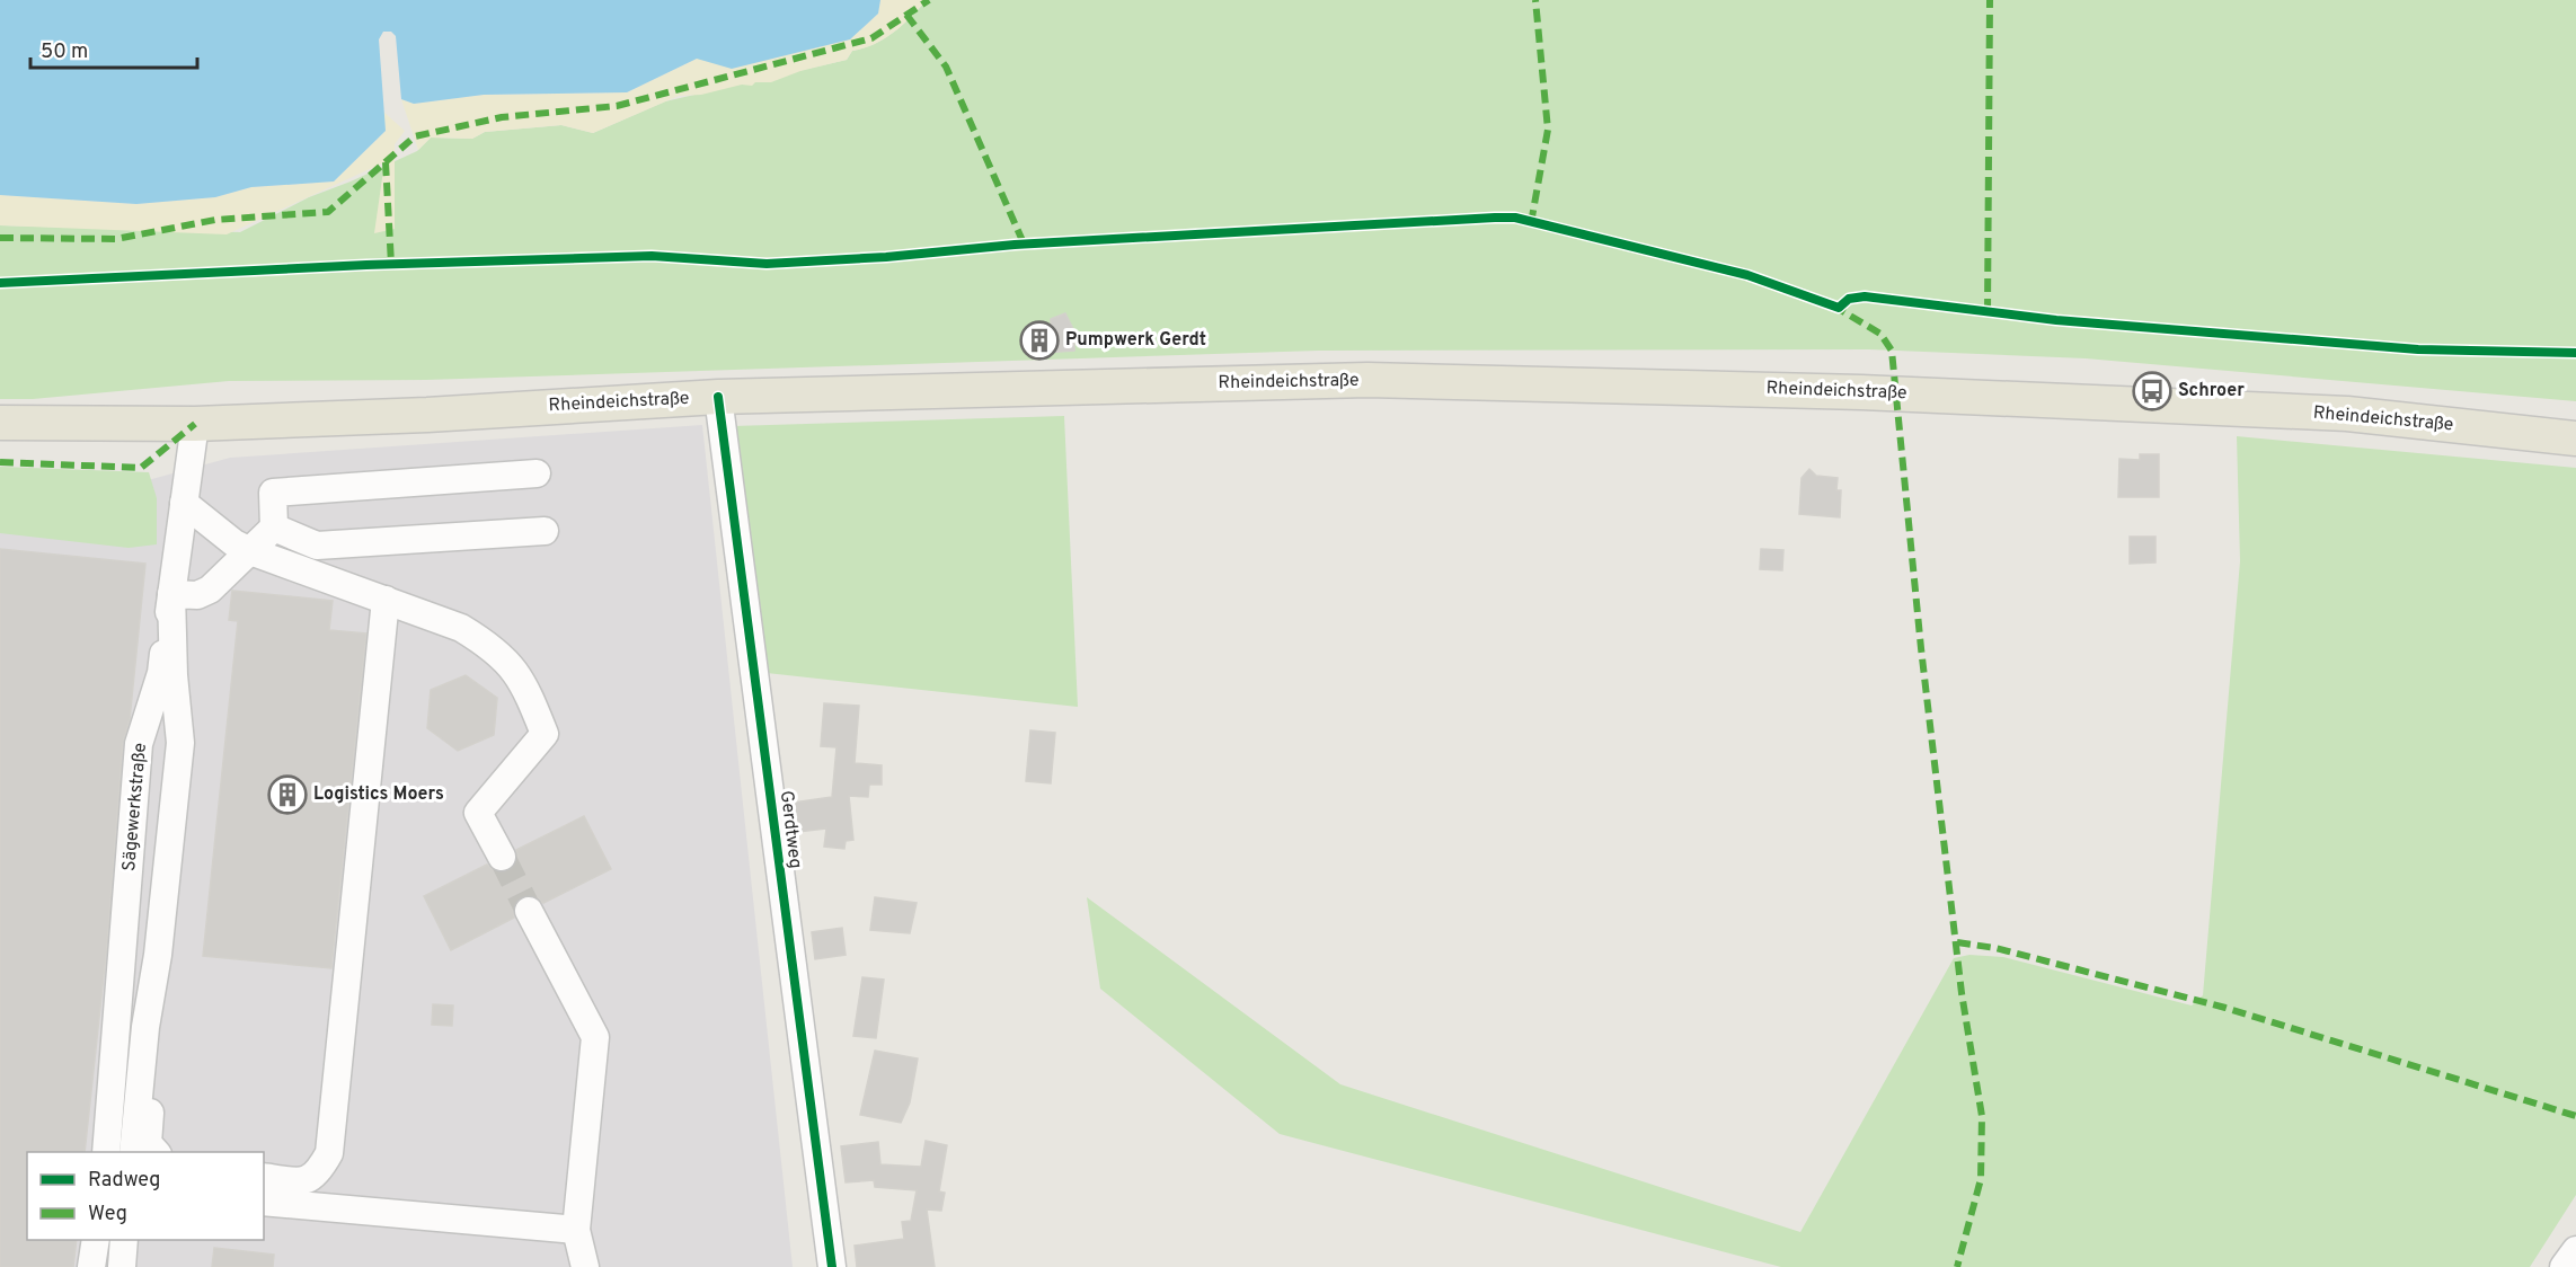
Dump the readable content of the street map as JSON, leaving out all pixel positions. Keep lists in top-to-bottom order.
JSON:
{
  "streets": {
    "main road": ["Rheindeichstraße"],
    "street": ["Sägewerkstraße", "Gerdtweg"]
  },
  "crossings": [
    ["Rheindeichstraße", "Sägewerkstraße"],
    ["Rheindeichstraße", "Gerdtweg"]
  ],
  "places": {
    "building": ["Pumpwerk Gerdt", "Logistics Moers"],
    "bus stop": ["Schroer"]
  },
  "legend": ["Radweg", "Weg"],
  "scale_bar": "50 m"
}
